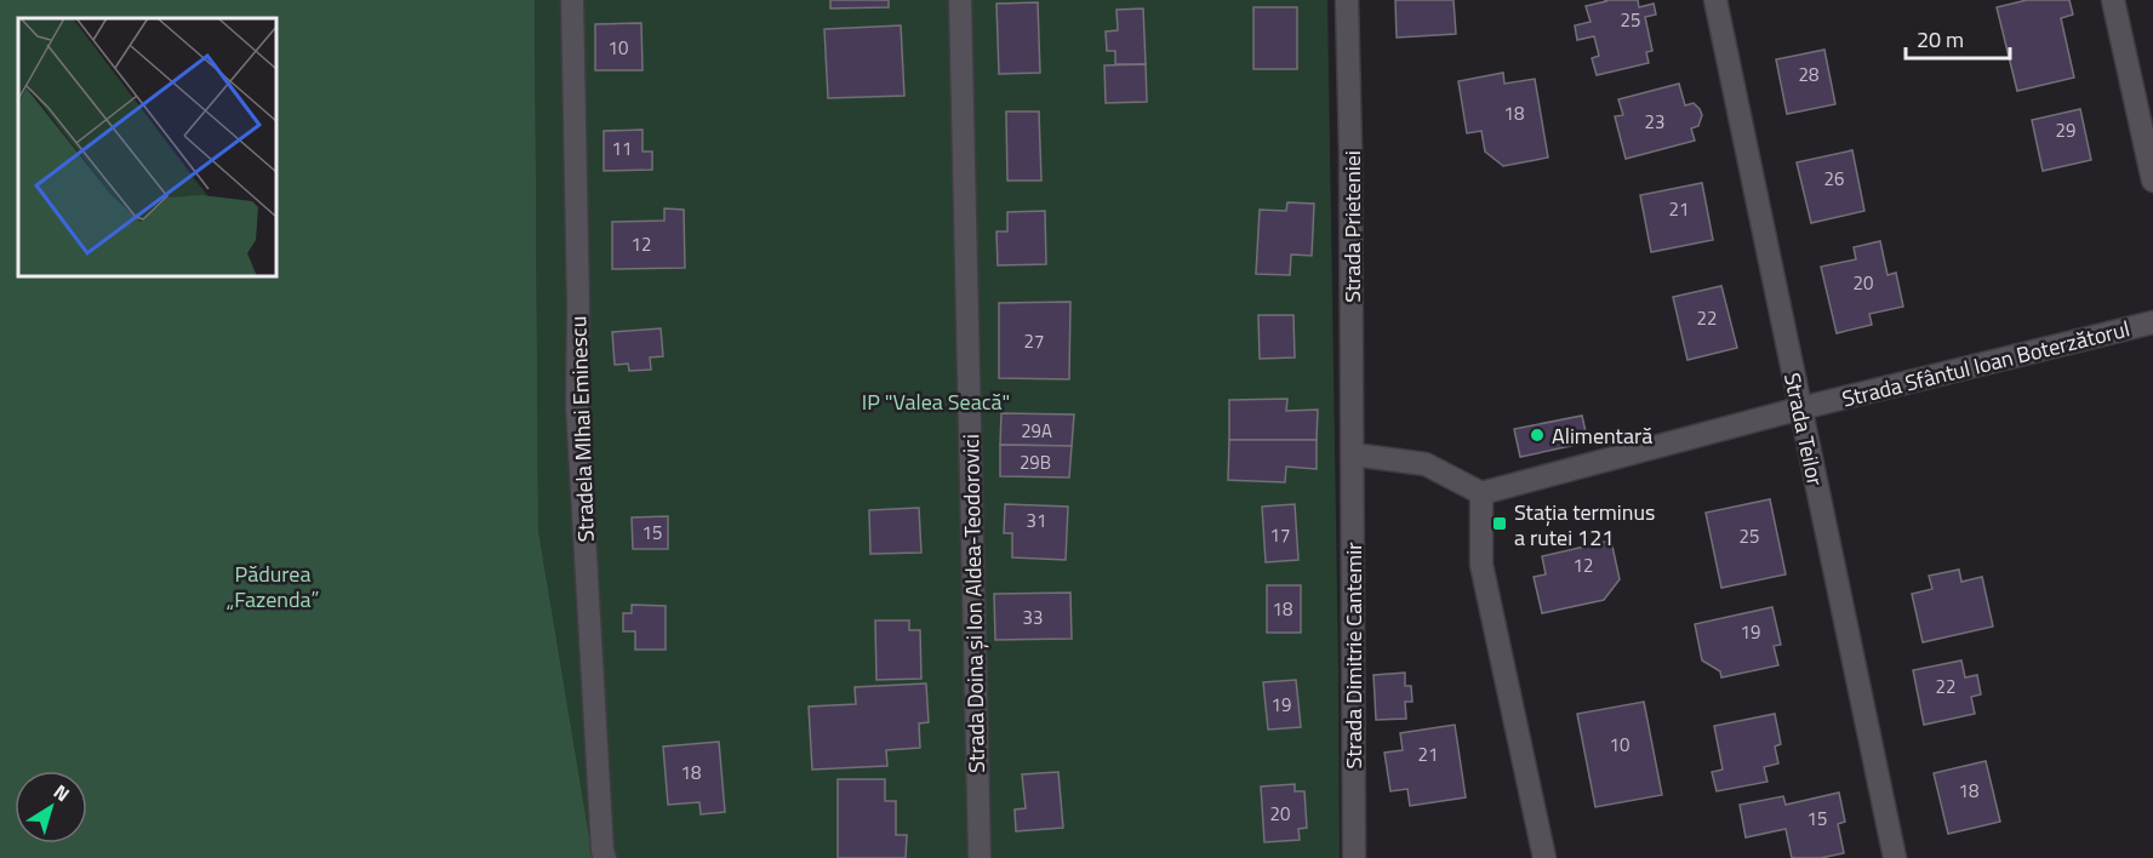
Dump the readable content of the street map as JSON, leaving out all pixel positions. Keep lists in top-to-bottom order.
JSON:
{
  "streets": {
    "street": [
      "Strada Prieteniei",
      "Strada Sfântul Ioan Boterzătorul",
      "Stradela MIhai Eminescu",
      "Strada Teilor",
      "Strada Doina și Ion Aldea-Teodorovici",
      "Strada Dimitrie Cantemir"
    ]
  },
  "crossings": [
    ["Strada Prieteniei", "Strada Dimitrie Cantemir"],
    ["Strada Sfântul Ioan Boterzătorul", "Strada Teilor"]
  ],
  "parks": ["IP \"Valea Seacă\"", "Pădurea „Fazenda”"],
  "places": {
    "other": ["Alimentară"],
    "transit": ["Stația terminus a rutei 121"]
  },
  "house_numbers": [
    "25",
    "10",
    "28",
    "18",
    "23",
    "29",
    "11",
    "26",
    "21",
    "12",
    "20",
    "22",
    "27",
    "29A",
    "29B",
    "31",
    "15",
    "17",
    "25",
    "12",
    "18",
    "33",
    "19",
    "22",
    "19",
    "10",
    "21",
    "18",
    "18",
    "20",
    "15"
  ],
  "scale_bar": "20 m",
  "north": "top right"
}
